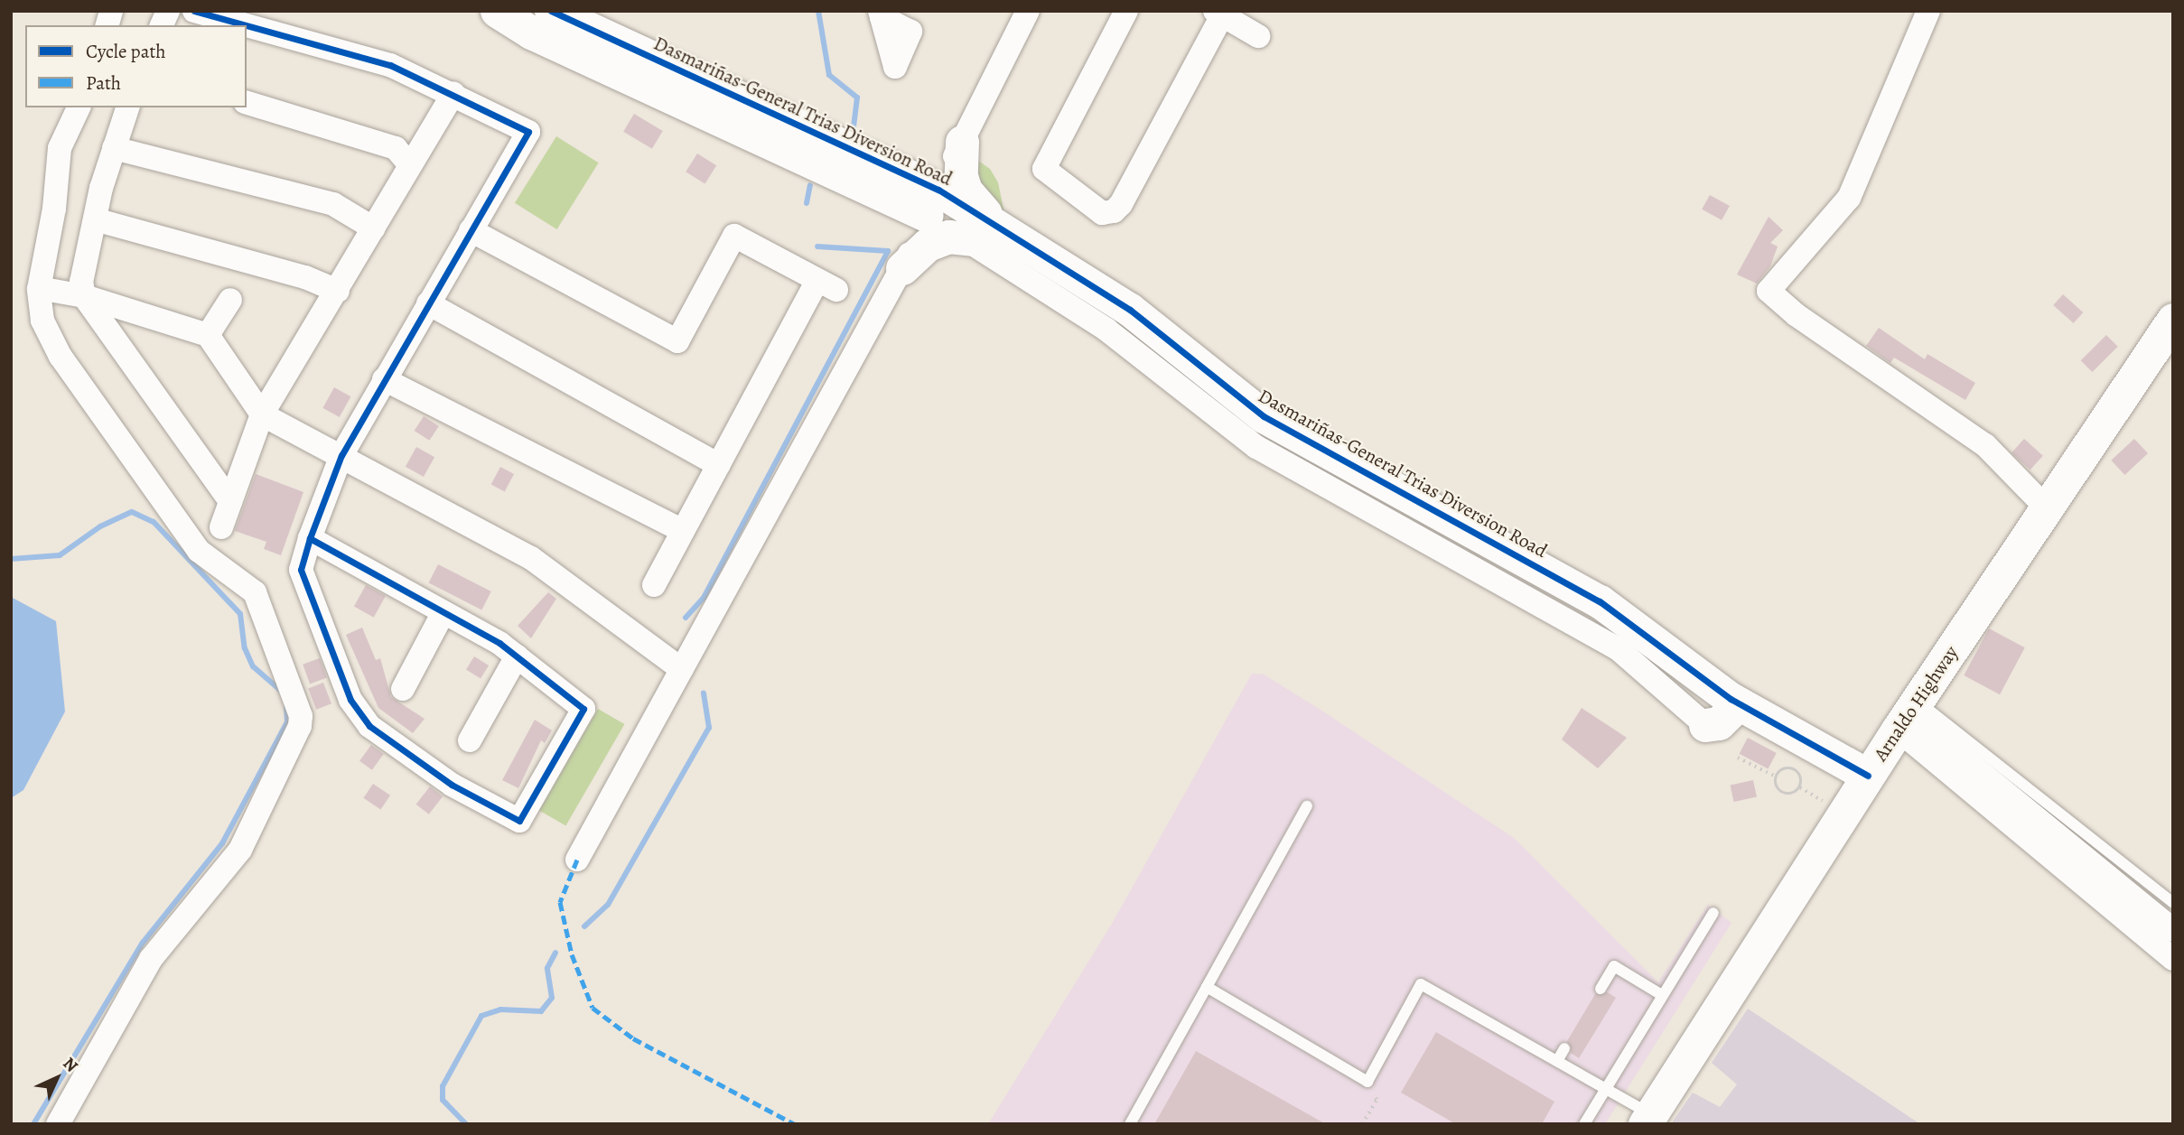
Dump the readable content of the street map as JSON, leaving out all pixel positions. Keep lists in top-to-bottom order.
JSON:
{
  "streets": {
    "street": ["Dasmariñas-General Trias Diversion Road", "Arnaldo Highway"]
  },
  "crossings": [
    ["Dasmariñas-General Trias Diversion Road", "Arnaldo Highway"]
  ],
  "legend": ["Cycle path", "Path"],
  "north": "top right"
}
